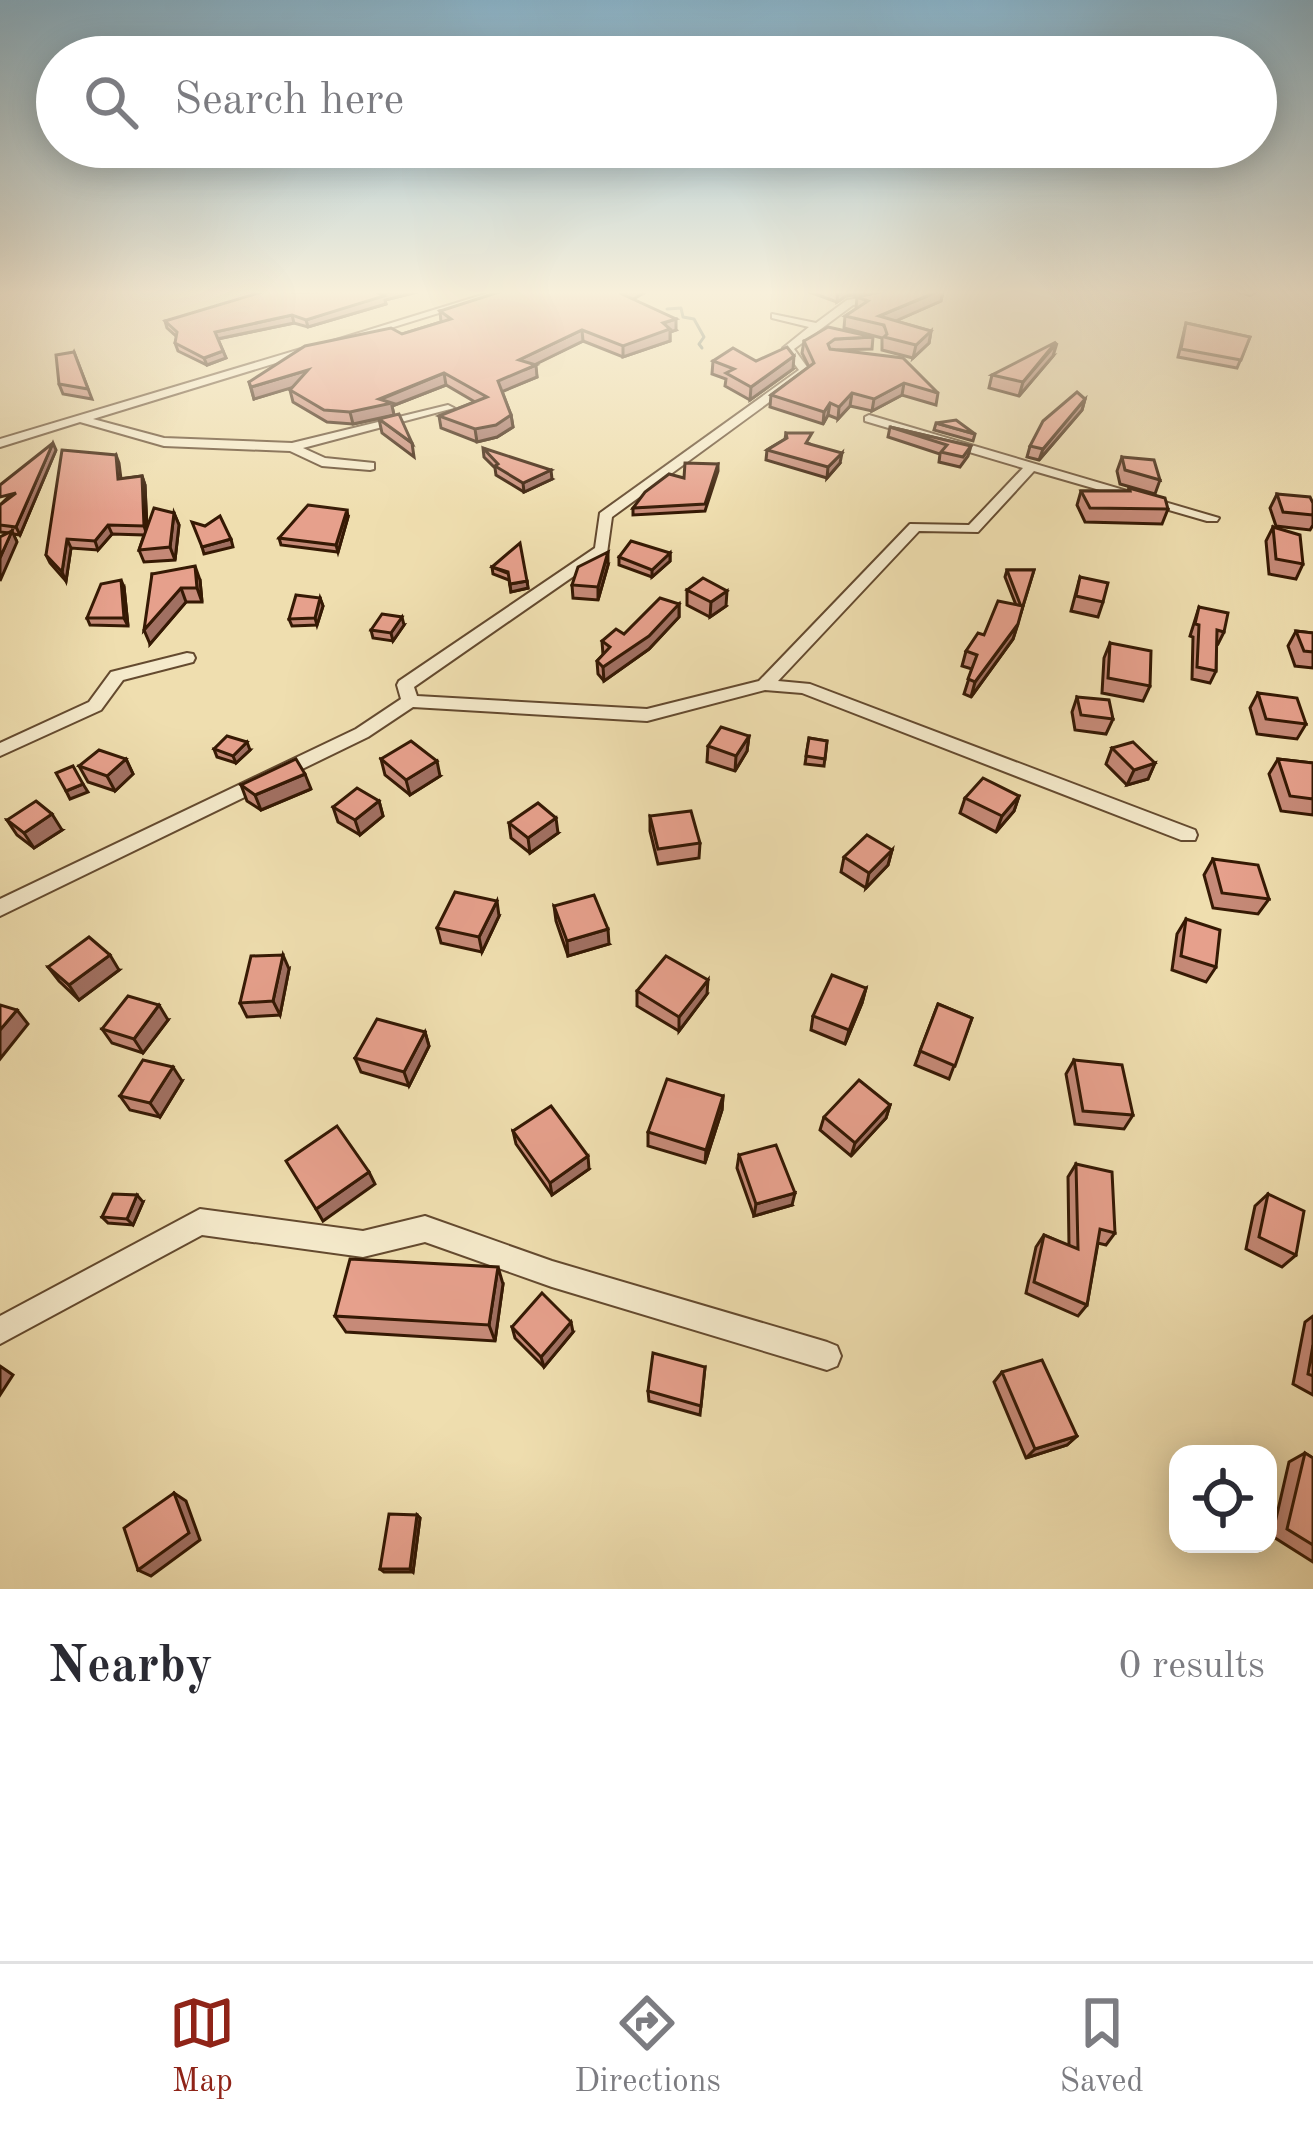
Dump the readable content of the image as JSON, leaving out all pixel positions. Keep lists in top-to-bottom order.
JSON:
{
  "page": {
    "search": "Search here",
    "heading": ["Nearby", "0 results"],
    "nav": ["Map", "Directions", "Saved"]
  }
}
